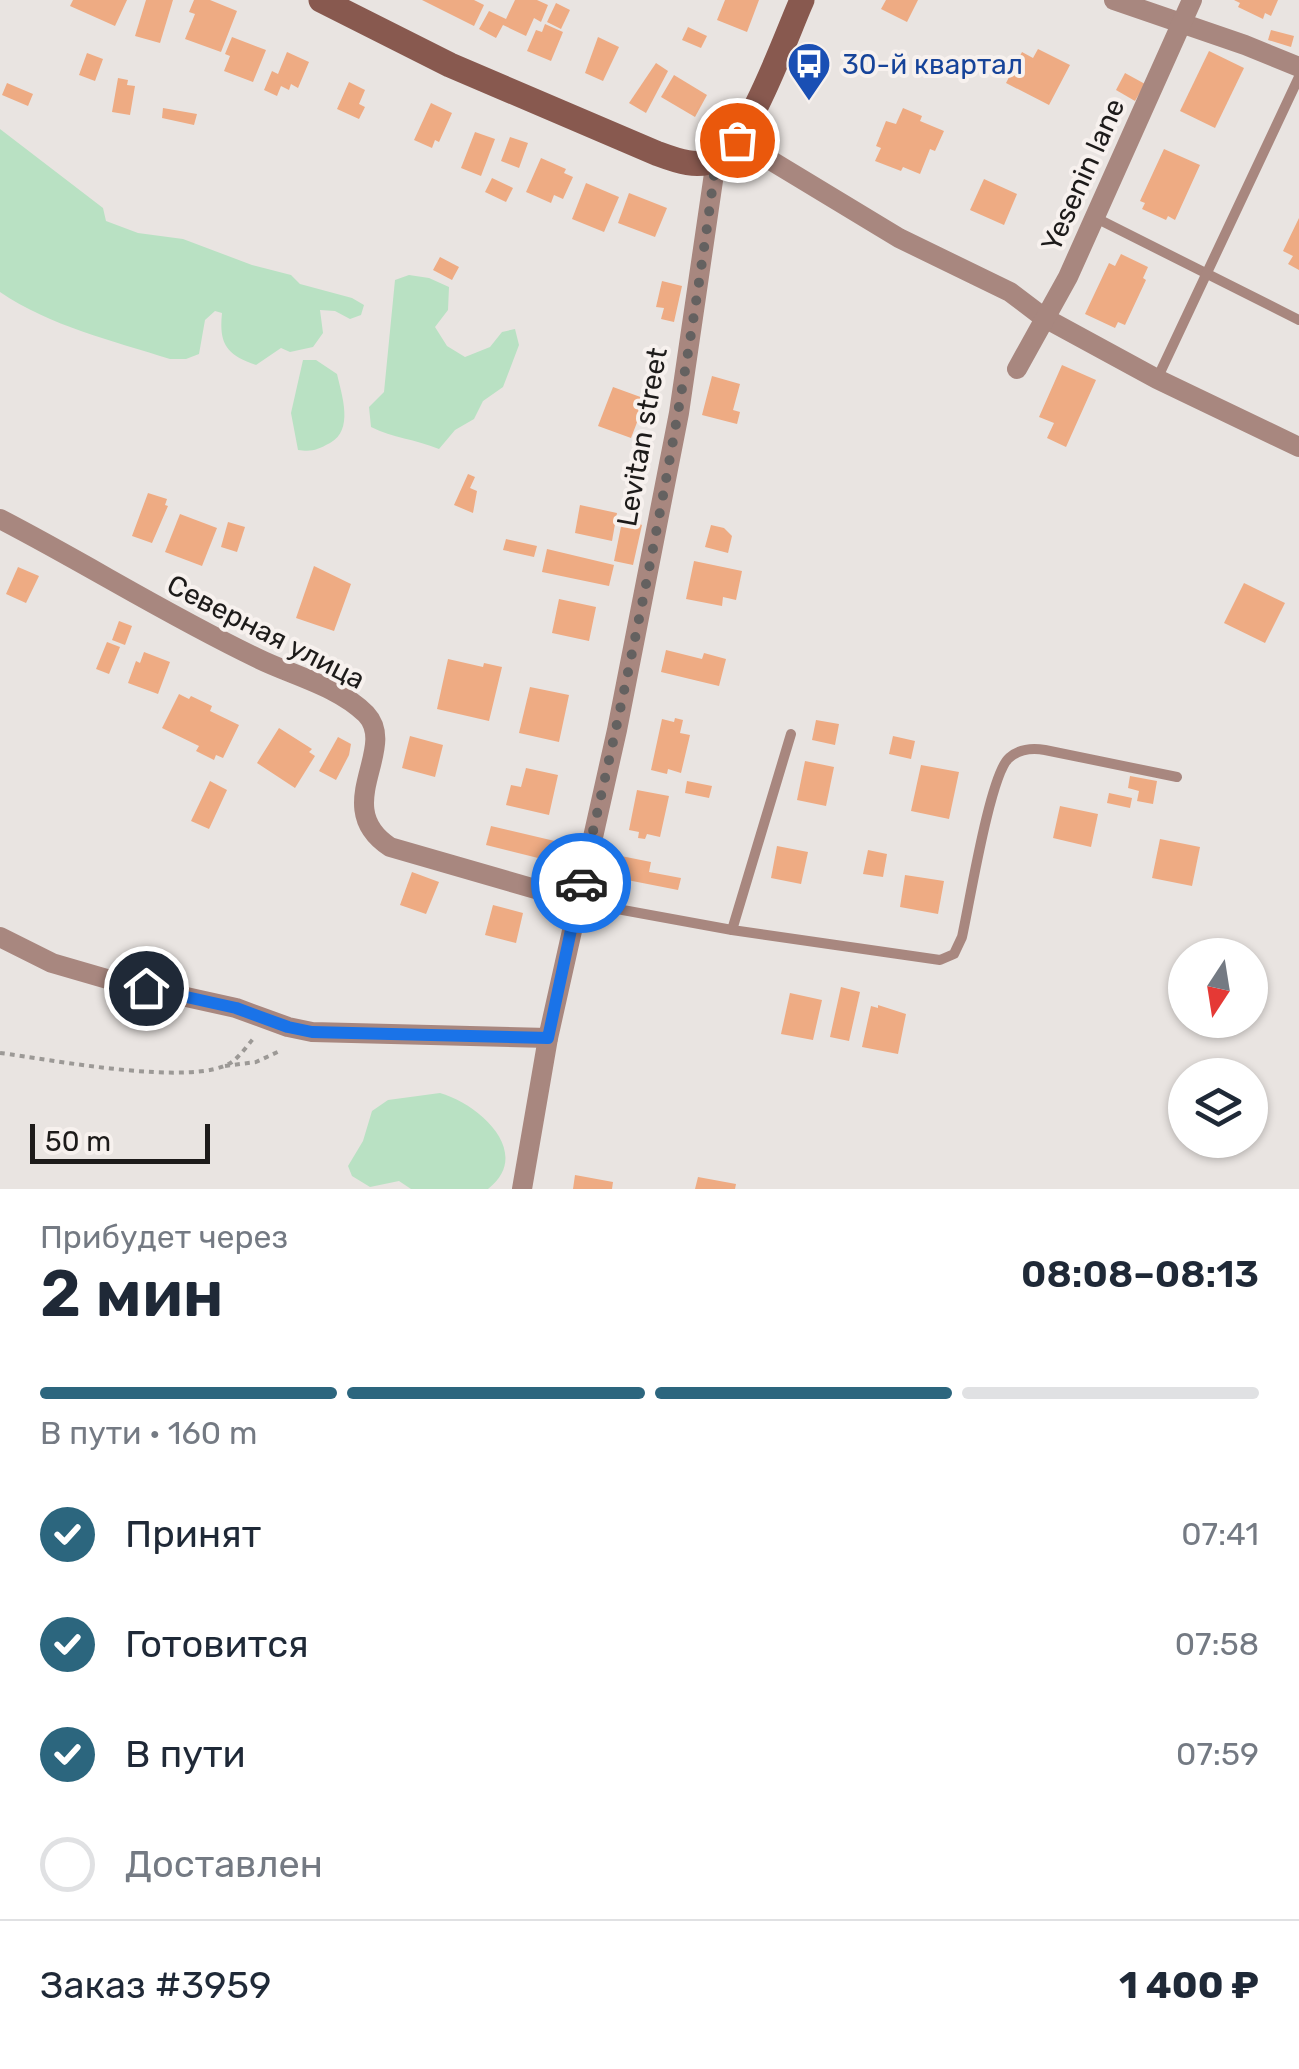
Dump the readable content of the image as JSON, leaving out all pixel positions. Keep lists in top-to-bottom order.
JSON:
{
  "streets": {
    "street": ["Yesenin lane", "Levitan street", "Северная улица"]
  },
  "crossings": [
    ["Levitan street", "Северная улица"]
  ],
  "places": {
    "bus stop": ["30-й квартал"]
  },
  "scale_bar": "50 m",
  "north": "bottom",
  "page": {
    "scale": "50 m",
    "heading": ["2 мин", "Прибудет через", "08:08–08:13"],
    "panel": ["Заказ #3959", "1 400 ₽"],
    "bar": "В пути · 160 m",
    "list": [
      ["Принят", "07:41"],
      ["Готовится", "07:58"],
      ["В пути", "07:59"],
      "Доставлен"
    ]
  }
}
